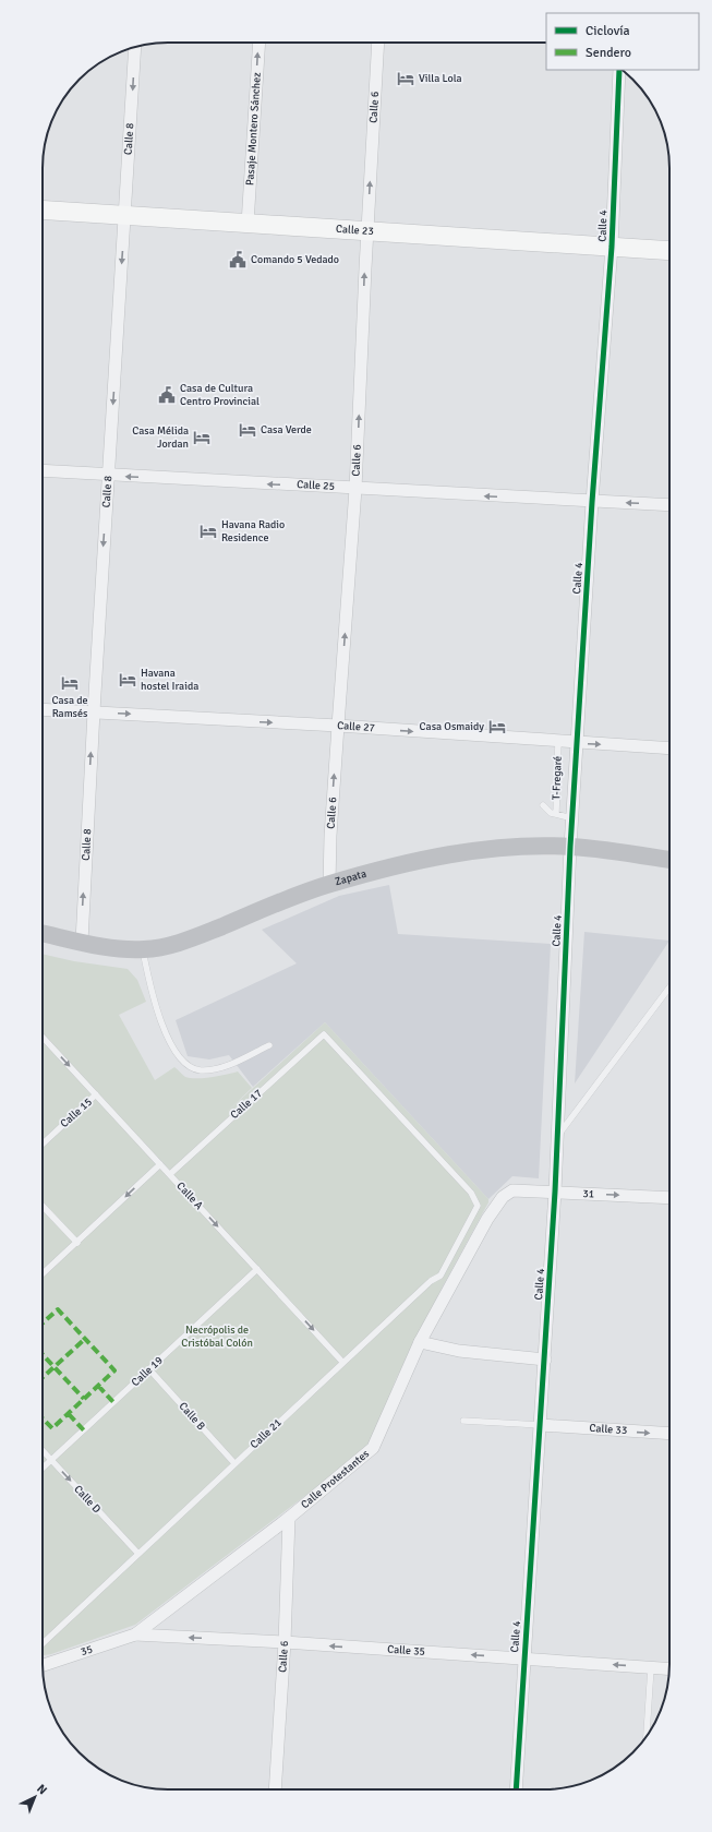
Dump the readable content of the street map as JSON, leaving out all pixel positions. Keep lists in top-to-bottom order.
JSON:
{
  "streets": {
    "main road": ["Calle 23", "Zapata"],
    "street": [
      "Calle 6",
      "Pasaje Montero Sánchez",
      "Calle 8",
      "Calle 4",
      "Calle 25",
      "Calle 27",
      "31",
      "Calle 33",
      "Calle Protestantes",
      "35",
      "Calle 35"
    ],
    "lane": [
      "T-Fregaré",
      "Calle 17",
      "Calle 15",
      "Calle A",
      "Calle 19",
      "Calle B",
      "Calle 21",
      "Calle D"
    ]
  },
  "crossings": [
    ["Calle 6", "Calle 23"],
    ["Calle 6", "Calle 25"],
    ["Calle 6", "Calle 27"],
    ["Calle 6", "Zapata"],
    ["Calle 6", "Calle Protestantes"],
    ["Calle 6", "Calle 35"],
    ["Pasaje Montero Sánchez", "Calle 23"],
    ["Calle 8", "Calle 23"],
    ["Calle 8", "Calle 25"],
    ["Calle 8", "Calle 27"],
    ["Calle 8", "Zapata"],
    ["Calle 4", "Calle 23"],
    ["Calle 4", "Calle 25"],
    ["Calle 4", "Calle 27"],
    ["Calle 4", "T-Fregaré"],
    ["Calle 4", "Zapata"],
    ["Calle 4", "31"],
    ["Calle 4", "Calle 33"],
    ["Calle 4", "Calle 35"],
    ["Calle 27", "T-Fregaré"],
    ["Calle 17", "Calle A"],
    ["Calle 17", "Calle 21"],
    ["Calle 15", "Calle A"],
    ["31", "Calle Protestantes"],
    ["Calle A", "Calle 19"],
    ["Calle A", "Calle 21"],
    ["Calle 19", "Calle B"],
    ["Calle 19", "Calle D"],
    ["Calle B", "Calle 21"],
    ["Calle 21", "Calle D"],
    ["Calle Protestantes", "35"],
    ["Calle Protestantes", "Calle 35"],
    ["35", "Calle 35"]
  ],
  "one_way": [
    "Calle 6",
    "Pasaje Montero Sánchez",
    "Calle 25",
    "Calle 27",
    "31",
    "Calle A",
    "Calle 33",
    "Calle D",
    "Calle 35"
  ],
  "parks": ["Necrópolis de Cristóbal Colón"],
  "places": {
    "hotel": [
      "Villa Lola",
      "Casa Verde",
      "Casa Mélida Jordan",
      "Havana Radio Residence",
      "Havana hostel Iraida",
      "Casa de Ramsés",
      "Casa Osmaidy"
    ],
    "public building": ["Comando 5 Vedado", "Casa de Cultura Centro Provincial"]
  },
  "legend": ["Ciclovía", "Sendero"],
  "north": "top right"
}
